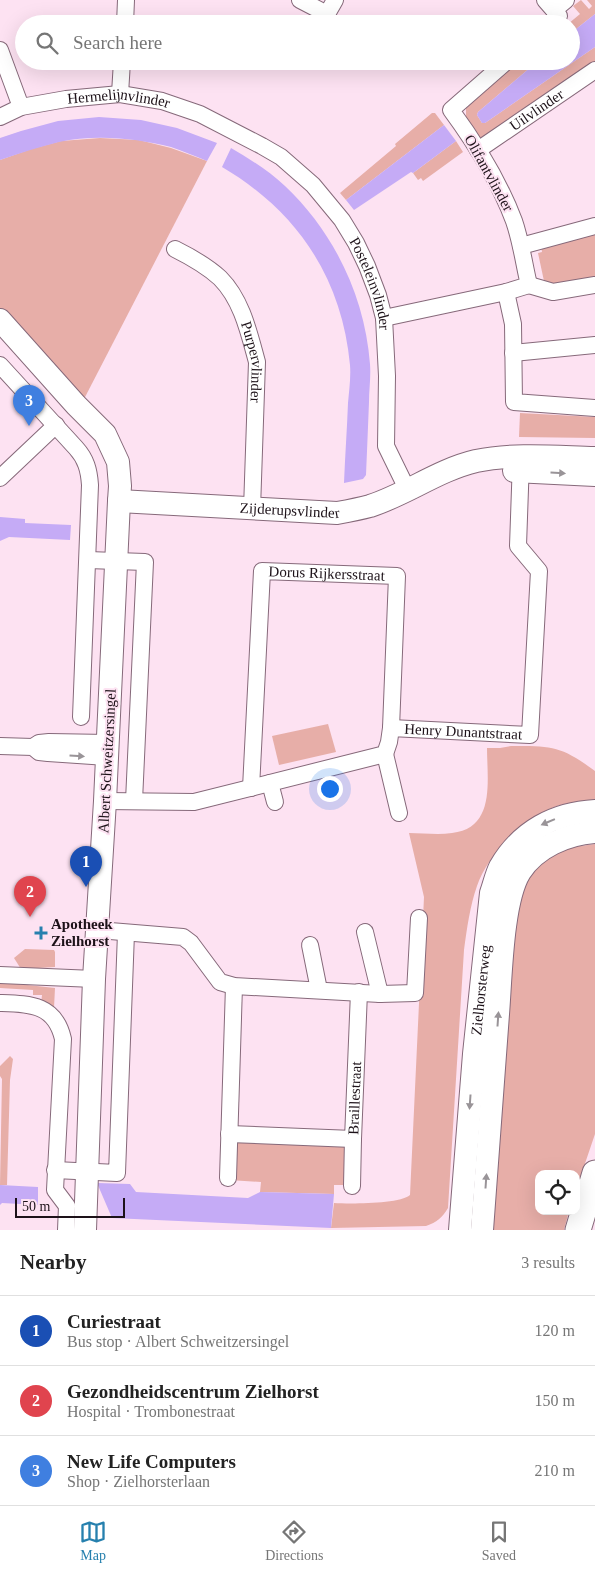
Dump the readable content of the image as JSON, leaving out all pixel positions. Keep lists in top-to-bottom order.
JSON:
{
  "streets": {
    "street": [
      "Hermelijnvlinder",
      "Uilvlinder",
      "Olifantvlinder",
      "Posteleinvlinder",
      "Purpervlinder",
      "Zijderupsvlinder",
      "Dorus Rijkersstraat",
      "Henry Dunantstraat",
      "Albert Schweitzersingel",
      "Zielhorsterweg",
      "Braillestraat"
    ]
  },
  "crossings": [
    ["Hermelijnvlinder", "Posteleinvlinder"],
    ["Uilvlinder", "Olifantvlinder"],
    ["Posteleinvlinder", "Zijderupsvlinder"],
    ["Purpervlinder", "Zijderupsvlinder"],
    ["Zijderupsvlinder", "Henry Dunantstraat"],
    ["Zijderupsvlinder", "Albert Schweitzersingel"],
    ["Dorus Rijkersstraat", "Henry Dunantstraat"]
  ],
  "places": {
    "health": ["Apotheek Zielhorst"]
  },
  "scale_bar": "50 m",
  "page": {
    "search": "Search here",
    "pins": ["3", "1", "2"],
    "scale": "50 m",
    "heading": ["Nearby", "3 results"],
    "list": [
      {
        "mark": "1",
        "name": "Curiestraat",
        "note": "Bus stop · Albert Schweitzersingel",
        "value": "120 m"
      },
      {
        "mark": "2",
        "name": "Gezondheidscentrum Zielhorst",
        "note": "Hospital · Trombonestraat",
        "value": "150 m"
      },
      {
        "mark": "3",
        "name": "New Life Computers",
        "note": "Shop · Zielhorsterlaan",
        "value": "210 m"
      }
    ],
    "nav": ["Map", "Directions", "Saved"]
  }
}
